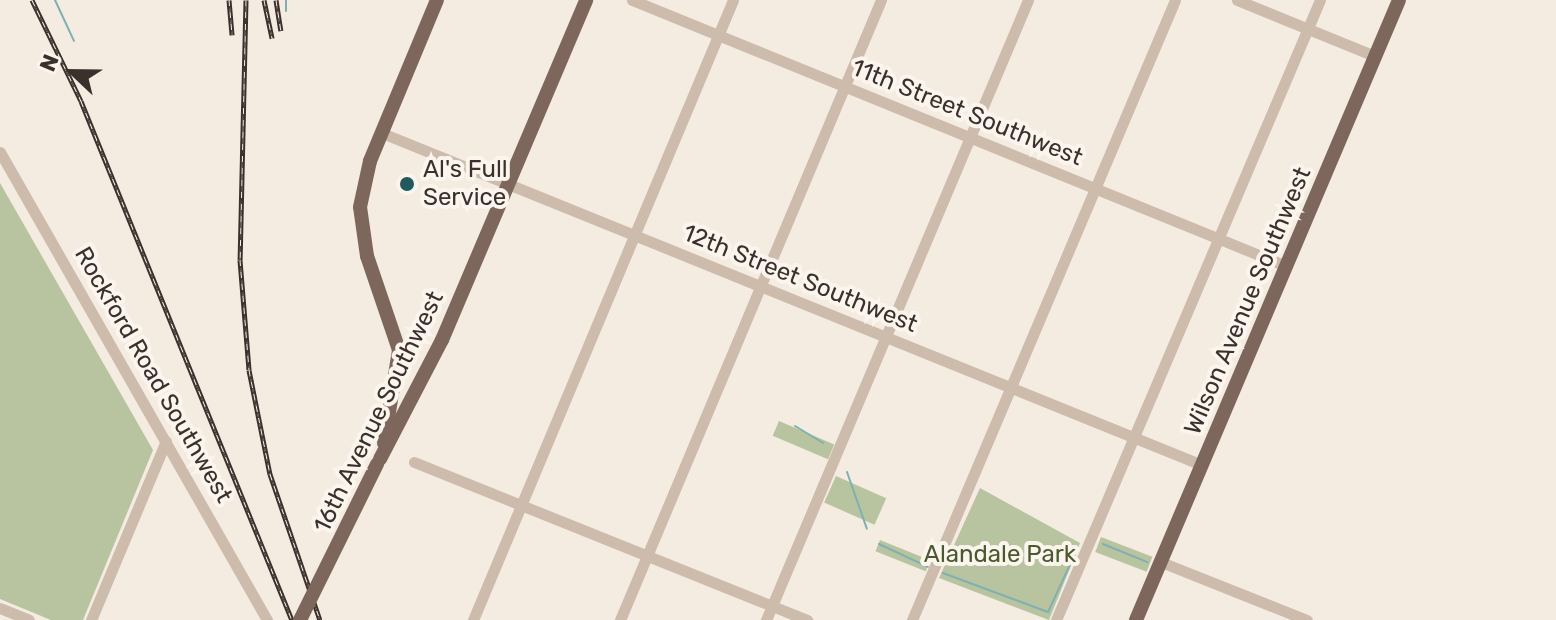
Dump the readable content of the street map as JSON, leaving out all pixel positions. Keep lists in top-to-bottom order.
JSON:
{
  "streets": {
    "main road": ["Wilson Avenue Southwest", "16th Avenue Southwest"],
    "street": ["11th Street Southwest", "12th Street Southwest", "Rockford Road Southwest"]
  },
  "crossings": [
    ["11th Street Southwest", "Wilson Avenue Southwest"],
    ["12th Street Southwest", "Wilson Avenue Southwest"],
    ["12th Street Southwest", "16th Avenue Southwest"]
  ],
  "parks": ["Alandale Park"],
  "places": ["Al's Full Service"],
  "north": "left"
}
